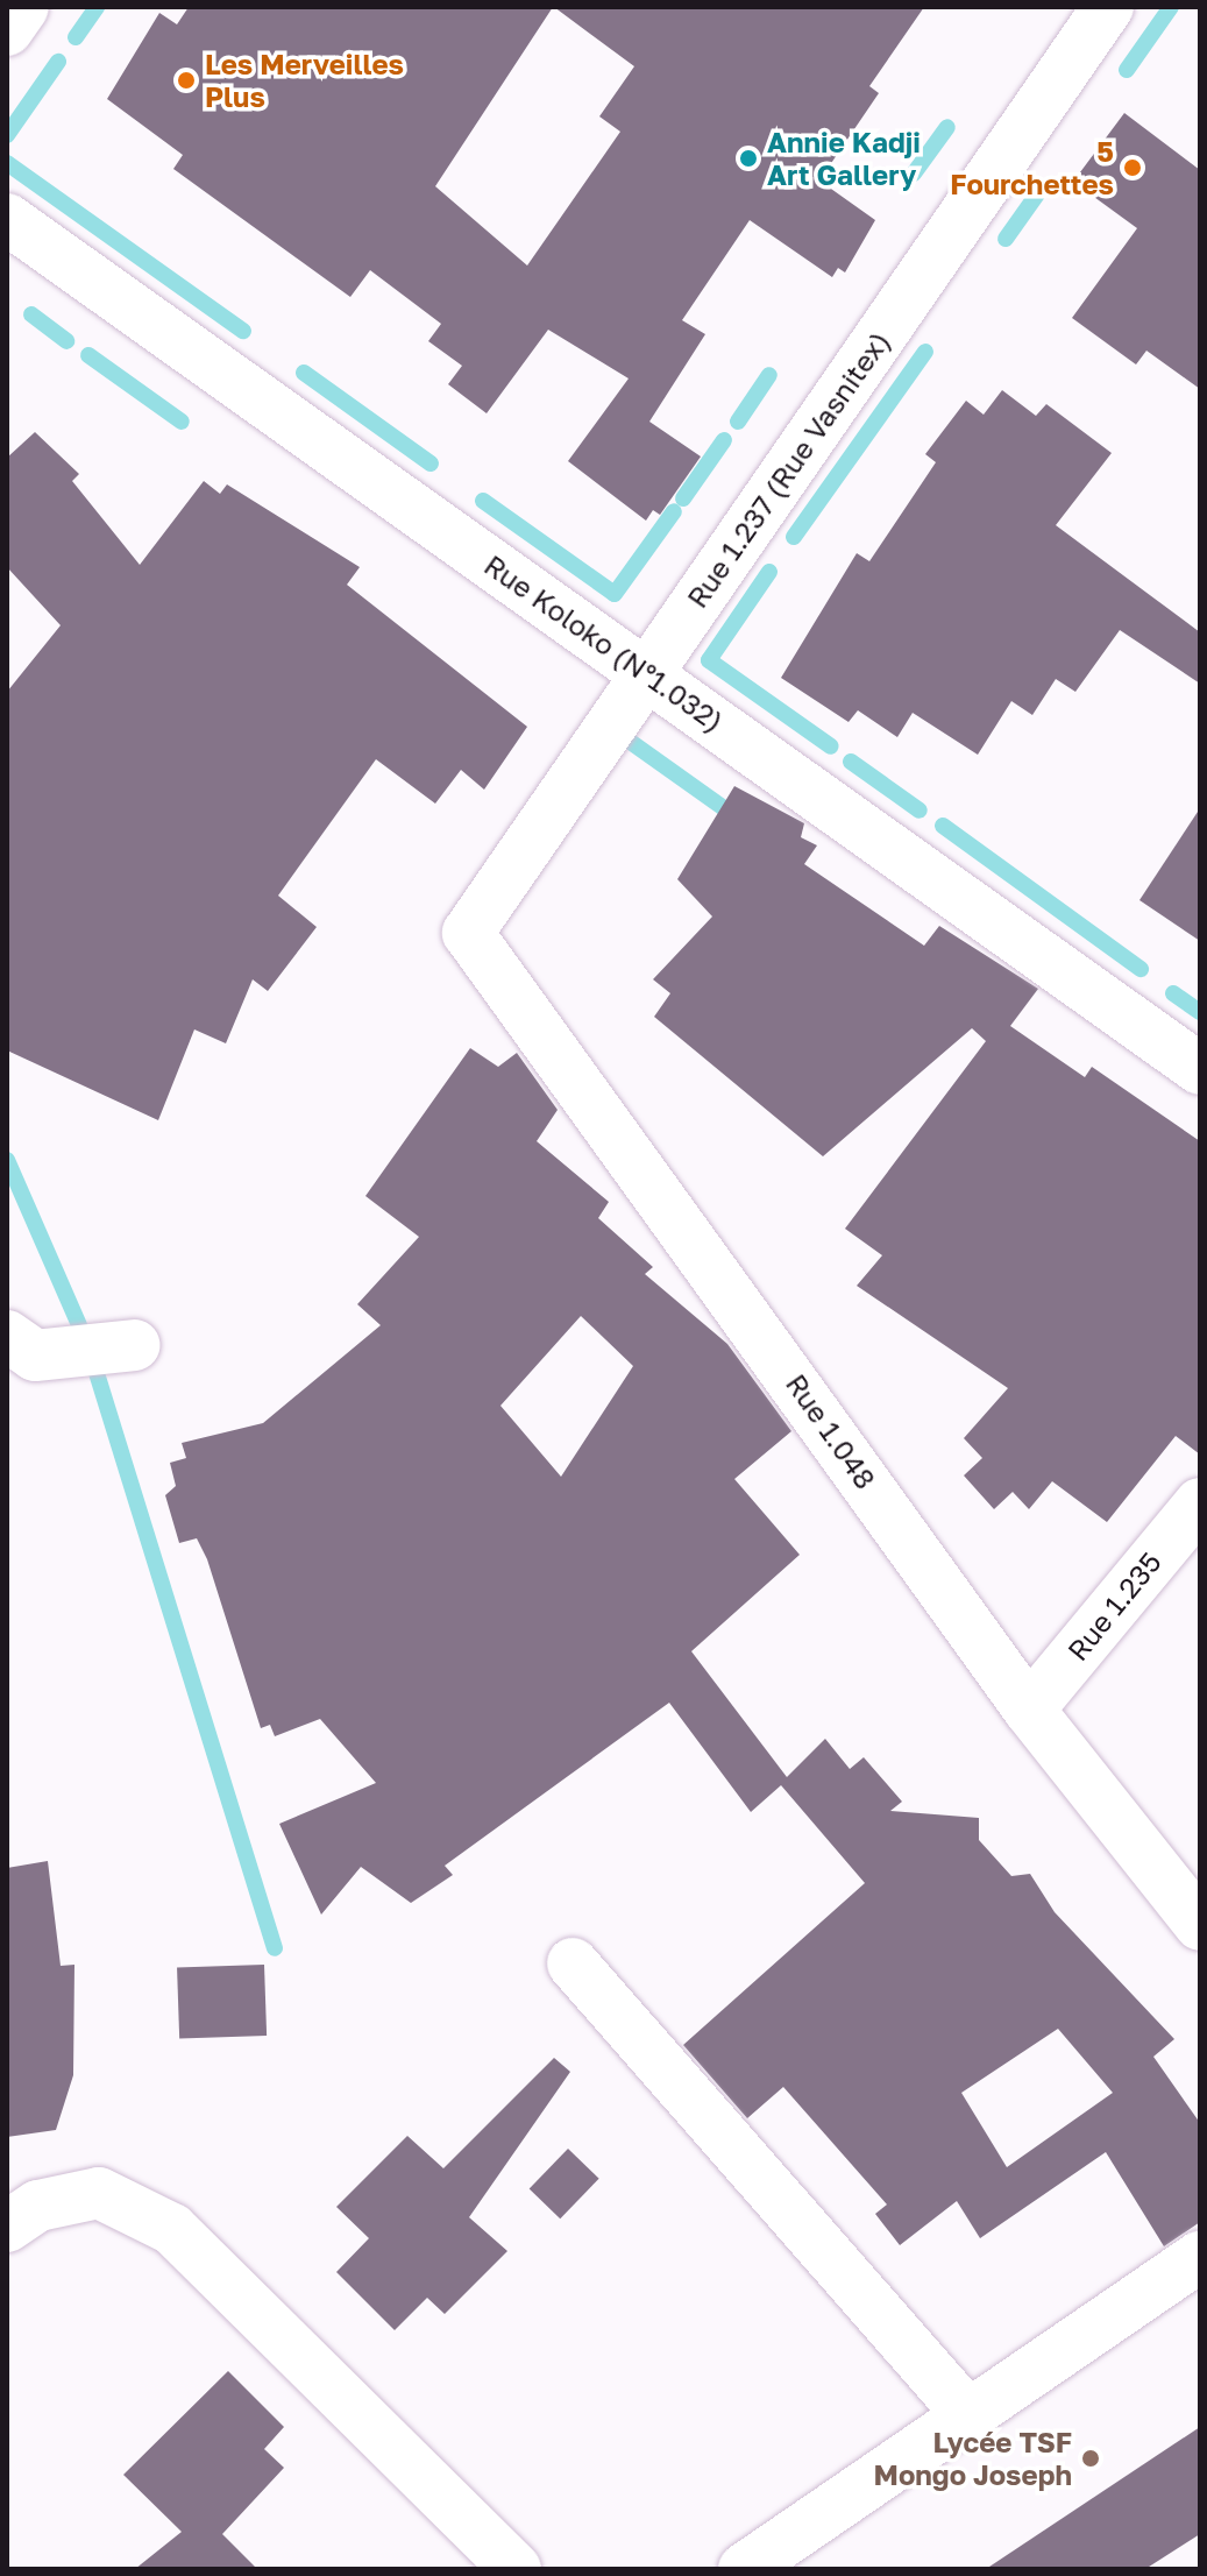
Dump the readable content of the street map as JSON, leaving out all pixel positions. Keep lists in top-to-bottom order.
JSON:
{
  "streets": {
    "street": [
      "Rue 1.237 (Rue Vasnitex)",
      "Rue Koloko (N°1.032)",
      "Rue 1.048",
      "Rue 1.235"
    ]
  },
  "crossings": [
    ["Rue 1.237 (Rue Vasnitex)", "Rue Koloko (N°1.032)"],
    ["Rue 1.237 (Rue Vasnitex)", "Rue 1.048"],
    ["Rue 1.048", "Rue 1.235"]
  ],
  "places": [
    "Les Merveilles Plus",
    "Annie Kadji Art Gallery",
    "5 Fourchettes",
    "Lycée TSF Mongo Joseph"
  ]
}
